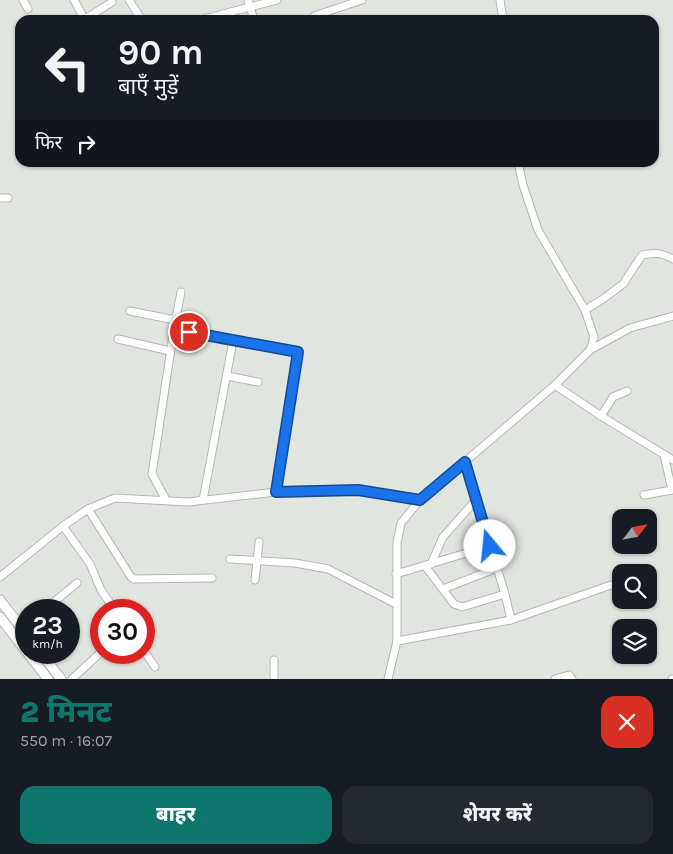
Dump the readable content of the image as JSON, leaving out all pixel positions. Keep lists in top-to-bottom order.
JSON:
{
  "north": "top right",
  "page": {
    "turn": ["90 m", "बाएँ मुड़ें"],
    "then": "फिर",
    "speed": "23 km/h",
    "limit": "30",
    "heading": ["2 मिनट", "550 m · 16:07"],
    "buttons": ["बाहर", "शेयर करें"]
  }
}
